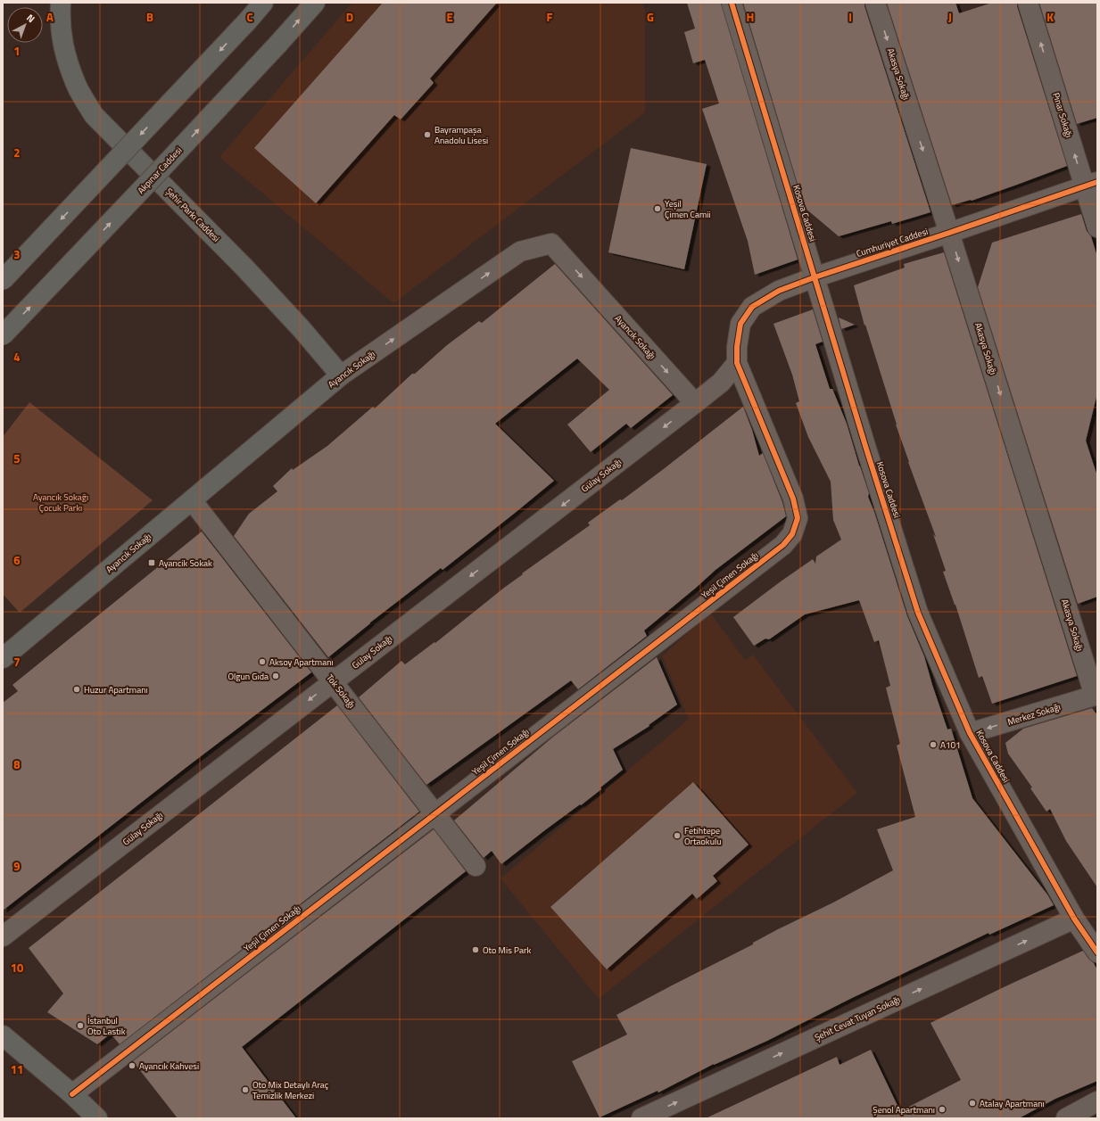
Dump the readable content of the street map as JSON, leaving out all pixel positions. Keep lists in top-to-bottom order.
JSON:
{
  "streets": {
    "main road": ["Akpınar Caddesi", "Şehir Parkı Caddesi", "Ayancık Sokağı"],
    "street": [
      "Akasya Sokağı",
      "Pınar Sokağı",
      "Kosova Caddesi",
      "Cumhuriyet Caddesi",
      "Gülay Sokağı",
      "Yeşil Çimen Sokağı",
      "Tok Sokağı",
      "Merkez Sokağı",
      "Şehit Cevat Tuyan Sokağı"
    ]
  },
  "crossings": [
    ["Akasya Sokağı", "Cumhuriyet Caddesi"],
    ["Akasya Sokağı", "Merkez Sokağı"],
    ["Pınar Sokağı", "Cumhuriyet Caddesi"],
    ["Kosova Caddesi", "Cumhuriyet Caddesi"],
    ["Kosova Caddesi", "Merkez Sokağı"],
    ["Kosova Caddesi", "Şehit Cevat Tuyan Sokağı"],
    ["Şehir Parkı Caddesi", "Ayancık Sokağı"],
    ["Cumhuriyet Caddesi", "Gülay Sokağı"],
    ["Cumhuriyet Caddesi", "Yeşil Çimen Sokağı"],
    ["Ayancık Sokağı", "Gülay Sokağı"],
    ["Ayancık Sokağı", "Tok Sokağı"],
    ["Gülay Sokağı", "Yeşil Çimen Sokağı"],
    ["Gülay Sokağı", "Tok Sokağı"],
    ["Yeşil Çimen Sokağı", "Tok Sokağı"]
  ],
  "one_way": [
    "Akasya Sokağı",
    "Pınar Sokağı",
    "Gülay Sokağı",
    "Merkez Sokağı",
    "Şehit Cevat Tuyan Sokağı"
  ],
  "parks": ["Ayancık Sokağı Çocuk Parkı"],
  "places": {
    "other": [
      "Bayrampaşa Anadolu Lisesi",
      "Yeşil Çimen Camii",
      "Aksoy Apartmanı",
      "Olgun Gıda",
      "Huzur Apartmanı",
      "A101",
      "Fetihtepe Ortaokulu",
      "Oto Mis Park",
      "İstanbul Oto Lastik",
      "Ayancık Kahvesi",
      "Oto Mix Detaylı Araç Temizlik Merkezi",
      "Atalay Apartmanı",
      "Şenol Apartmanı"
    ],
    "transit": ["Ayancik Sokak"]
  },
  "north": "top right",
  "grid": {
    "columns": [
      "A",
      "B",
      "C",
      "D",
      "E",
      "F",
      "G",
      "H",
      "I",
      "J",
      "K"
    ],
    "rows": [
      "1",
      "2",
      "3",
      "4",
      "5",
      "6",
      "7",
      "8",
      "9",
      "10",
      "11"
    ]
  }
}
